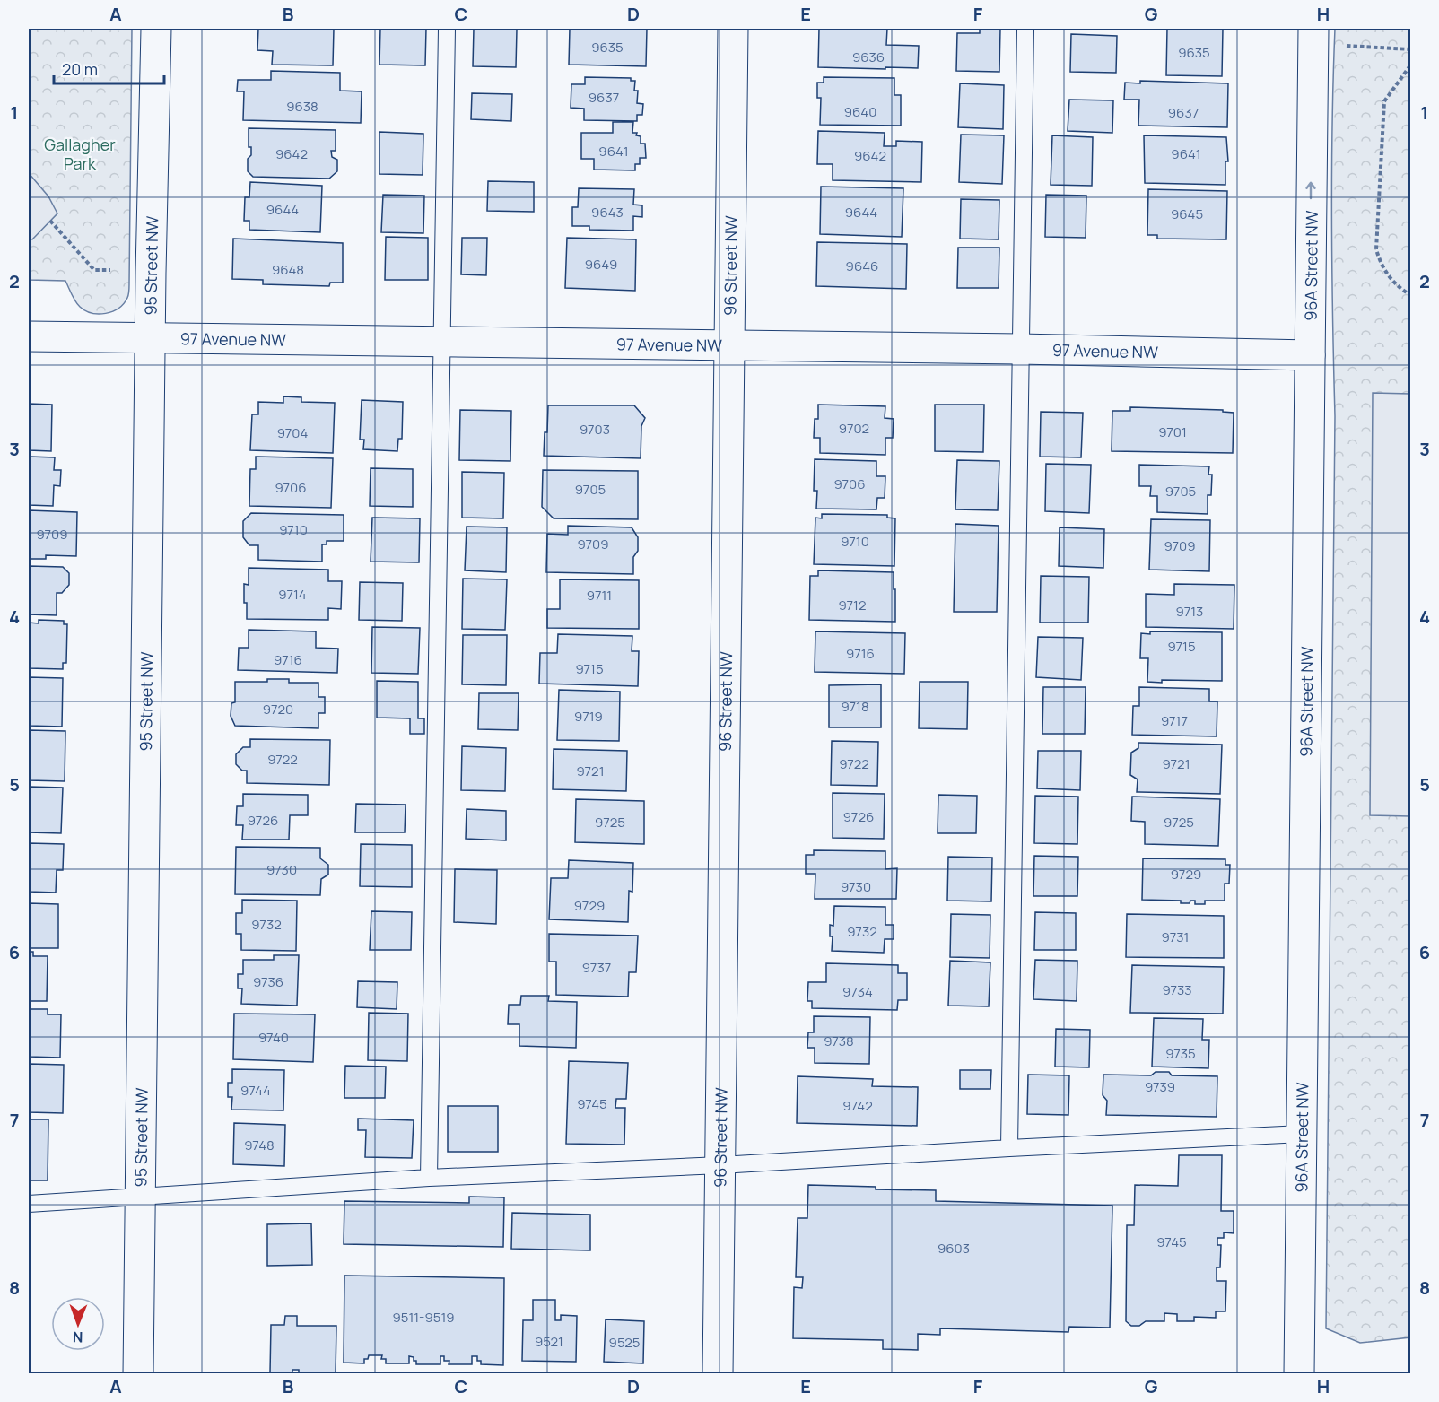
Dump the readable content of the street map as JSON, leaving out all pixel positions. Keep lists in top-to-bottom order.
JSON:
{
  "streets": {
    "street": [
      "95 Street NW",
      "96 Street NW",
      "96A Street NW",
      "97 Avenue NW"
    ]
  },
  "crossings": [
    ["95 Street NW", "97 Avenue NW"],
    ["96 Street NW", "97 Avenue NW"],
    ["96A Street NW", "97 Avenue NW"]
  ],
  "parks": ["Gallagher Park"],
  "house_numbers": [
    "9635",
    "9635",
    "9636",
    "9637",
    "9638",
    "9640",
    "9637",
    "9641",
    "9642",
    "9641",
    "9642",
    "9644",
    "9643",
    "9644",
    "9645",
    "9649",
    "9646",
    "9648",
    "9702",
    "9703",
    "9701",
    "9704",
    "9706",
    "9706",
    "9705",
    "9705",
    "9710",
    "9709",
    "9710",
    "9709",
    "9709",
    "9714",
    "9711",
    "9712",
    "9713",
    "9715",
    "9716",
    "9716",
    "9715",
    "9718",
    "9720",
    "9719",
    "9717",
    "9722",
    "9722",
    "9721",
    "9721",
    "9726",
    "9726",
    "9725",
    "9725",
    "9730",
    "9729",
    "9730",
    "9729",
    "9732",
    "9732",
    "9731",
    "9737",
    "9736",
    "9733",
    "9734",
    "9740",
    "9738",
    "9735",
    "9739",
    "9744",
    "9745",
    "9742",
    "9748",
    "9745",
    "9603",
    "9511-9519",
    "9521",
    "9525"
  ],
  "scale_bar": "20 m",
  "north": "bottom",
  "grid": {
    "columns": [
      "A",
      "B",
      "C",
      "D",
      "E",
      "F",
      "G",
      "H"
    ],
    "rows": [
      "1",
      "2",
      "3",
      "4",
      "5",
      "6",
      "7",
      "8"
    ]
  }
}
